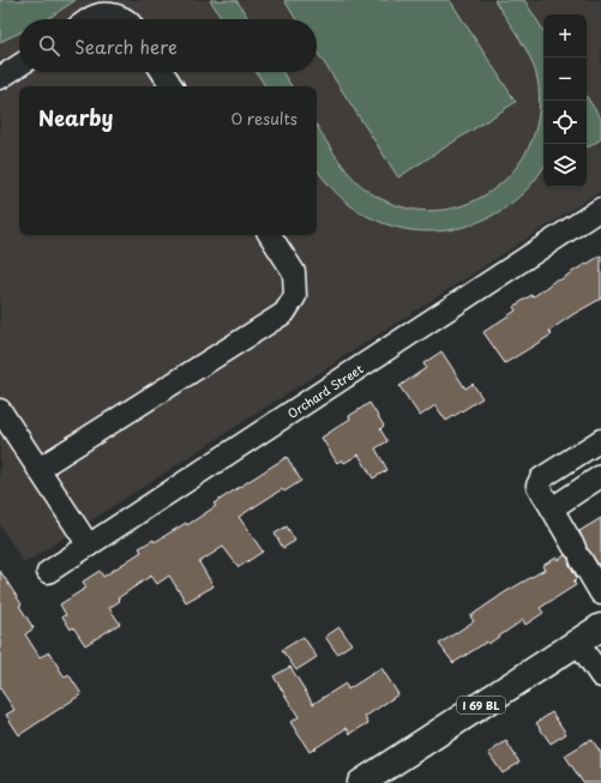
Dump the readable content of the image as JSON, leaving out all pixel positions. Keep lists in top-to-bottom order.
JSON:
{
  "streets": {
    "main road": ["I 69 BL"],
    "street": ["Orchard Street"]
  },
  "page": {
    "map_buttons": ["+", "−"],
    "search": "Search here",
    "heading": ["Nearby", "0 results"]
  }
}
